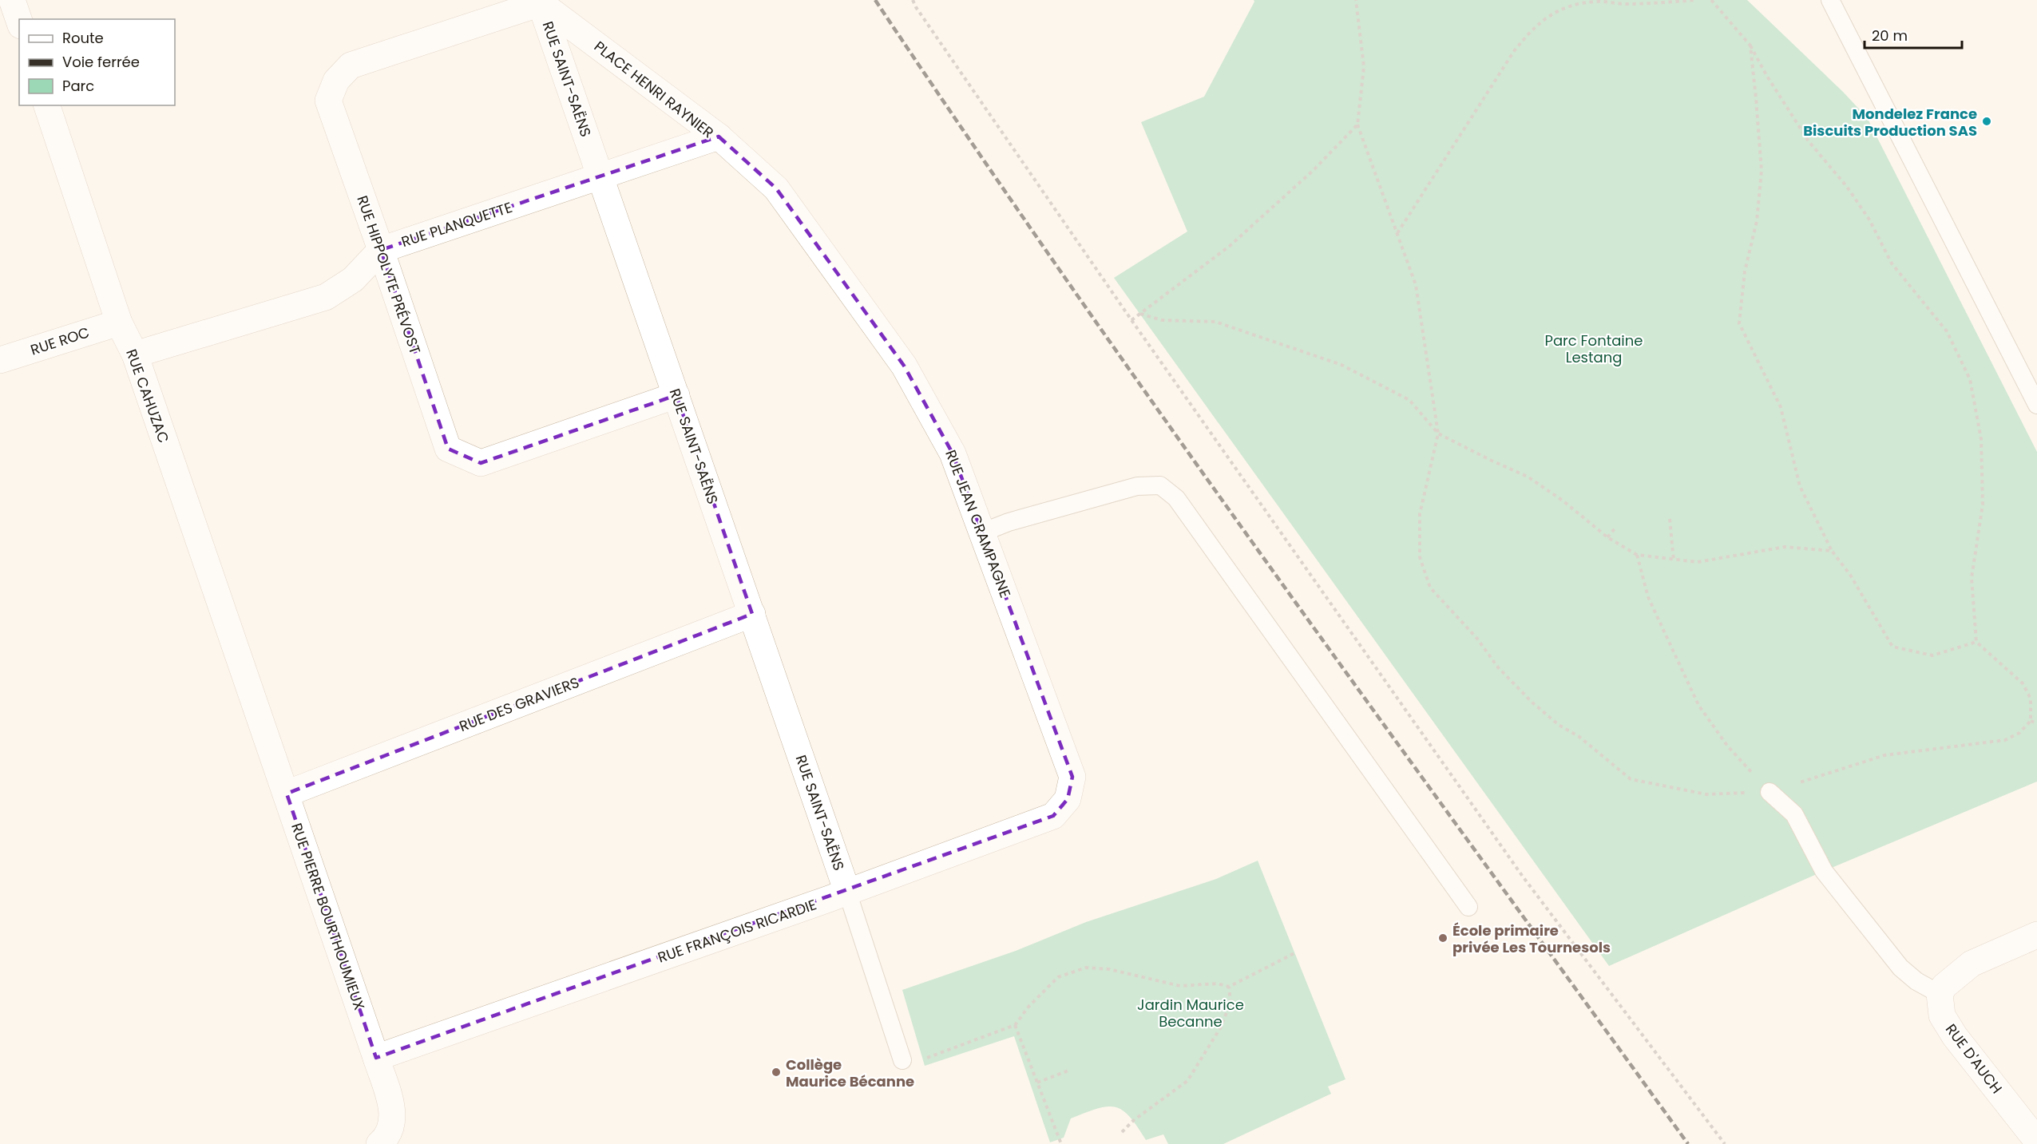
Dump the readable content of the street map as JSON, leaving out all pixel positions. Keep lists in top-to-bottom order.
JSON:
{
  "streets": {
    "street": [
      "RUE SAINT-SAËNS",
      "PLACE HENRI RAYNIER",
      "RUE PLANQUETTE",
      "RUE HIPPOLYTE PRÉVOST",
      "RUE ROC",
      "RUE CAHUZAC",
      "RUE JEAN CRAMPAGNE",
      "RUE DES GRAVIERS",
      "RUE PIERRE BOURTHOUMIEUX",
      "RUE FRANÇOIS RICARDIE",
      "RUE D'AUCH"
    ]
  },
  "crossings": [
    ["RUE SAINT-SAËNS", "PLACE HENRI RAYNIER"],
    ["RUE SAINT-SAËNS", "RUE PLANQUETTE"],
    ["RUE SAINT-SAËNS", "RUE HIPPOLYTE PRÉVOST"],
    ["RUE SAINT-SAËNS", "RUE DES GRAVIERS"],
    ["RUE SAINT-SAËNS", "RUE FRANÇOIS RICARDIE"],
    ["PLACE HENRI RAYNIER", "RUE PLANQUETTE"],
    ["PLACE HENRI RAYNIER", "RUE HIPPOLYTE PRÉVOST"],
    ["PLACE HENRI RAYNIER", "RUE JEAN CRAMPAGNE"],
    ["RUE PLANQUETTE", "RUE HIPPOLYTE PRÉVOST"],
    ["RUE PLANQUETTE", "RUE CAHUZAC"],
    ["RUE ROC", "RUE CAHUZAC"],
    ["RUE CAHUZAC", "RUE PIERRE BOURTHOUMIEUX"],
    ["RUE JEAN CRAMPAGNE", "RUE FRANÇOIS RICARDIE"],
    ["RUE DES GRAVIERS", "RUE PIERRE BOURTHOUMIEUX"],
    ["RUE PIERRE BOURTHOUMIEUX", "RUE FRANÇOIS RICARDIE"]
  ],
  "parks": ["Parc Fontaine Lestang", "Jardin Maurice Becanne"],
  "places": ["Mondelez France Biscuits Production SAS", "École primaire privée Les Tournesols", "Collège Maurice Bécanne"],
  "legend": ["Route", "Voie ferrée", "Parc"],
  "scale_bar": "20 m"
}
